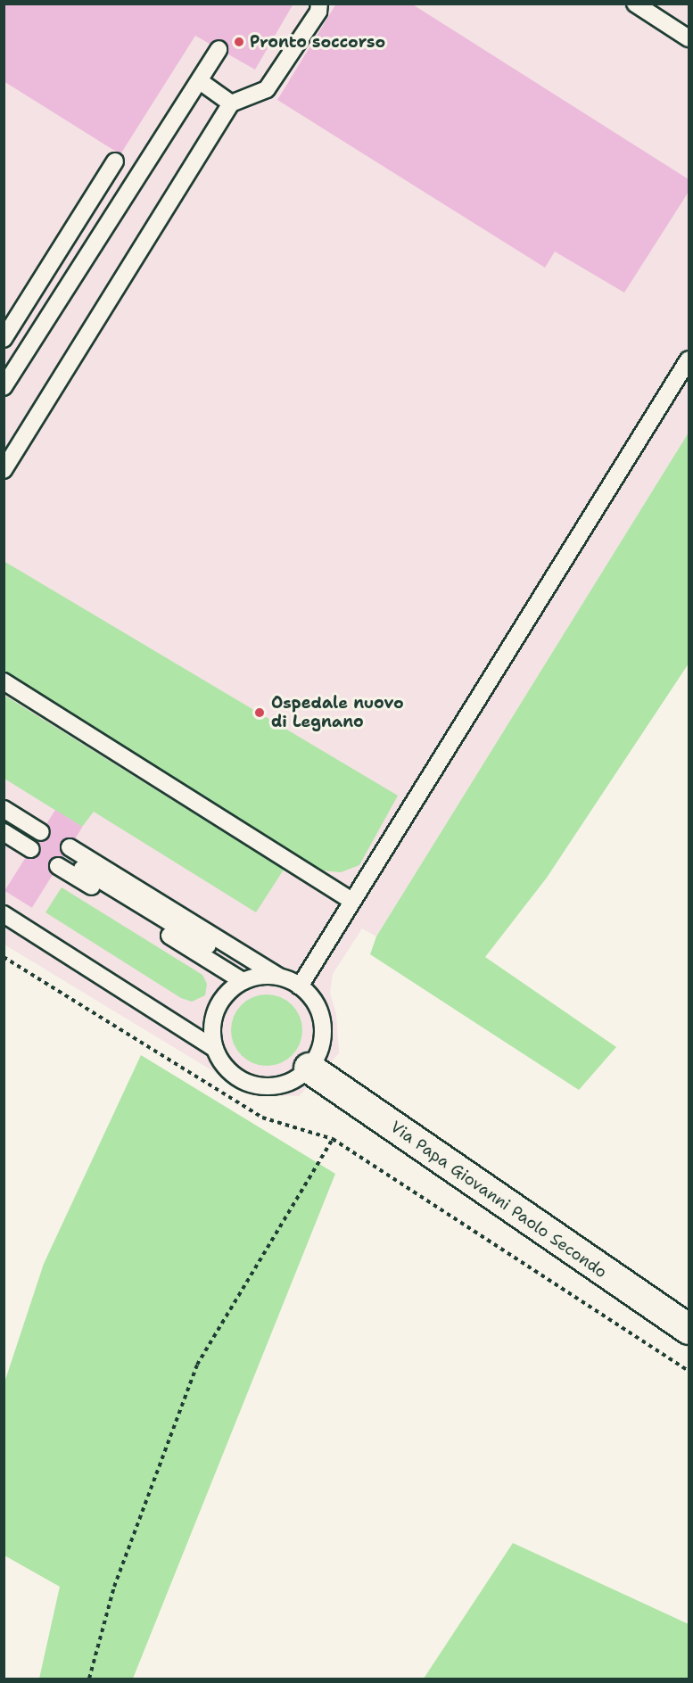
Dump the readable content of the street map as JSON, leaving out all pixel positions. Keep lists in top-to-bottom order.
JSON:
{
  "streets": {
    "street": ["Via Papa Giovanni Paolo Secondo"]
  },
  "places": ["Pronto soccorso", "Ospedale nuovo di Legnano"]
}
